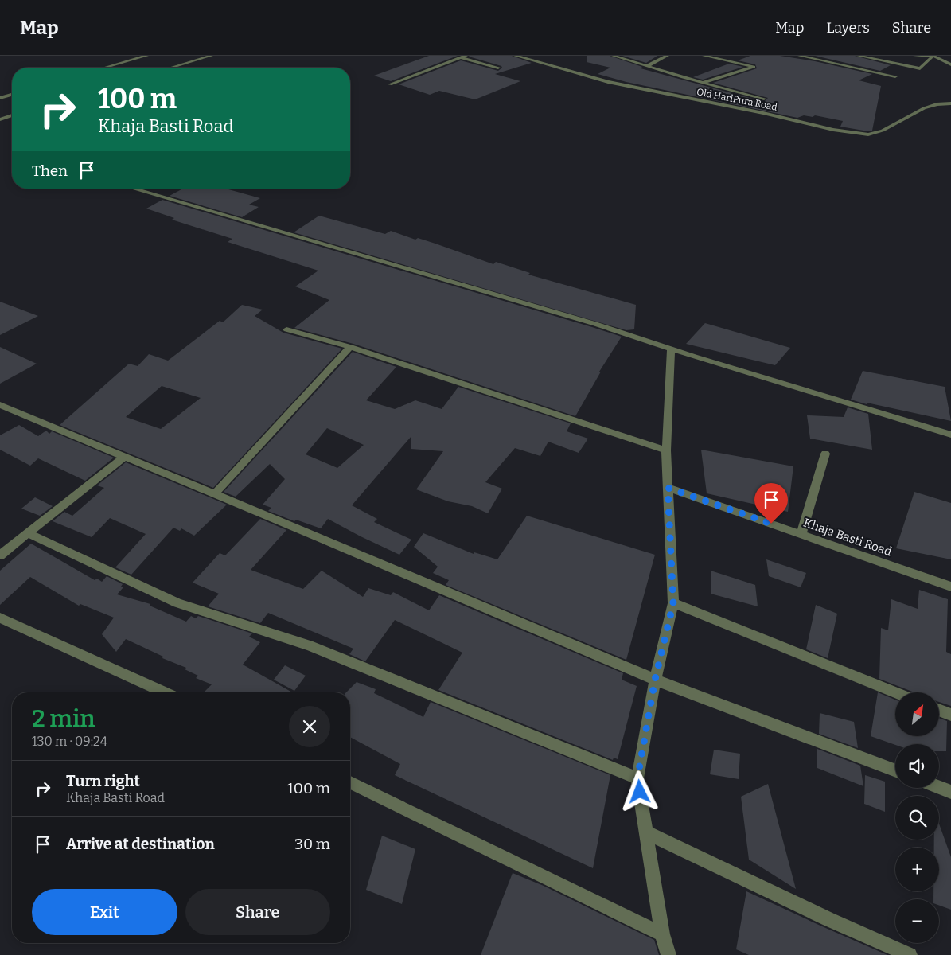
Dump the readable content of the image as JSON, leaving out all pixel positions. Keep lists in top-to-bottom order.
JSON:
{
  "streets": {
    "street": ["Old HariPura Road", "Khaja Basti Road"]
  },
  "north": "top right",
  "page": {
    "header": "Map",
    "nav": ["Map", "Layers", "Share"],
    "turn": ["100 m", "Khaja Basti Road"],
    "then": "Then",
    "map_buttons": ["+", "−"],
    "heading": ["2 min", "130 m · 09:24"],
    "list": [
      {
        "name": "Turn right",
        "note": "Khaja Basti Road",
        "value": "100 m"
      },
      {
        "name": "Arrive at destination",
        "value": "30 m"
      }
    ],
    "buttons": ["Exit", "Share"]
  }
}
